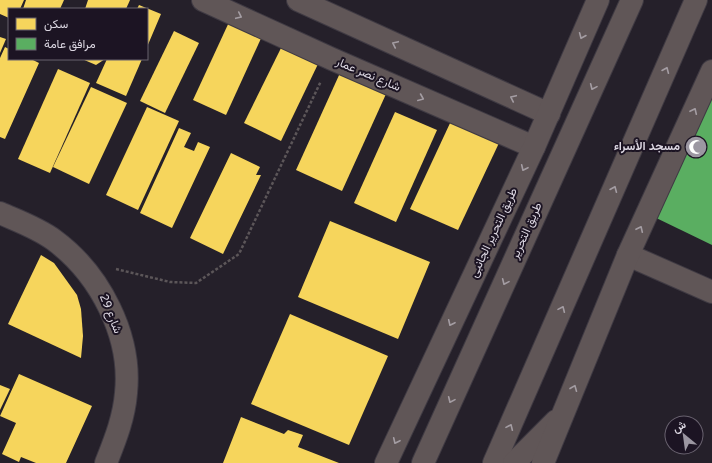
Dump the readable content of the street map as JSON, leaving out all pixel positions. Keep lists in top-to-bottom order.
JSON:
{
  "streets": {
    "street": [
      "شارع نصر عمار",
      "طريق التحرير",
      "طريق التحرير الجانبى",
      "شارع 29"
    ]
  },
  "crossings": [
    ["شارع نصر عمار", "طريق التحرير الجانبى"]
  ],
  "places": {
    "mosque": ["مسجد الأسراء"]
  },
  "legend": ["سكن", "مرافق عامة"],
  "north": "top left"
}
